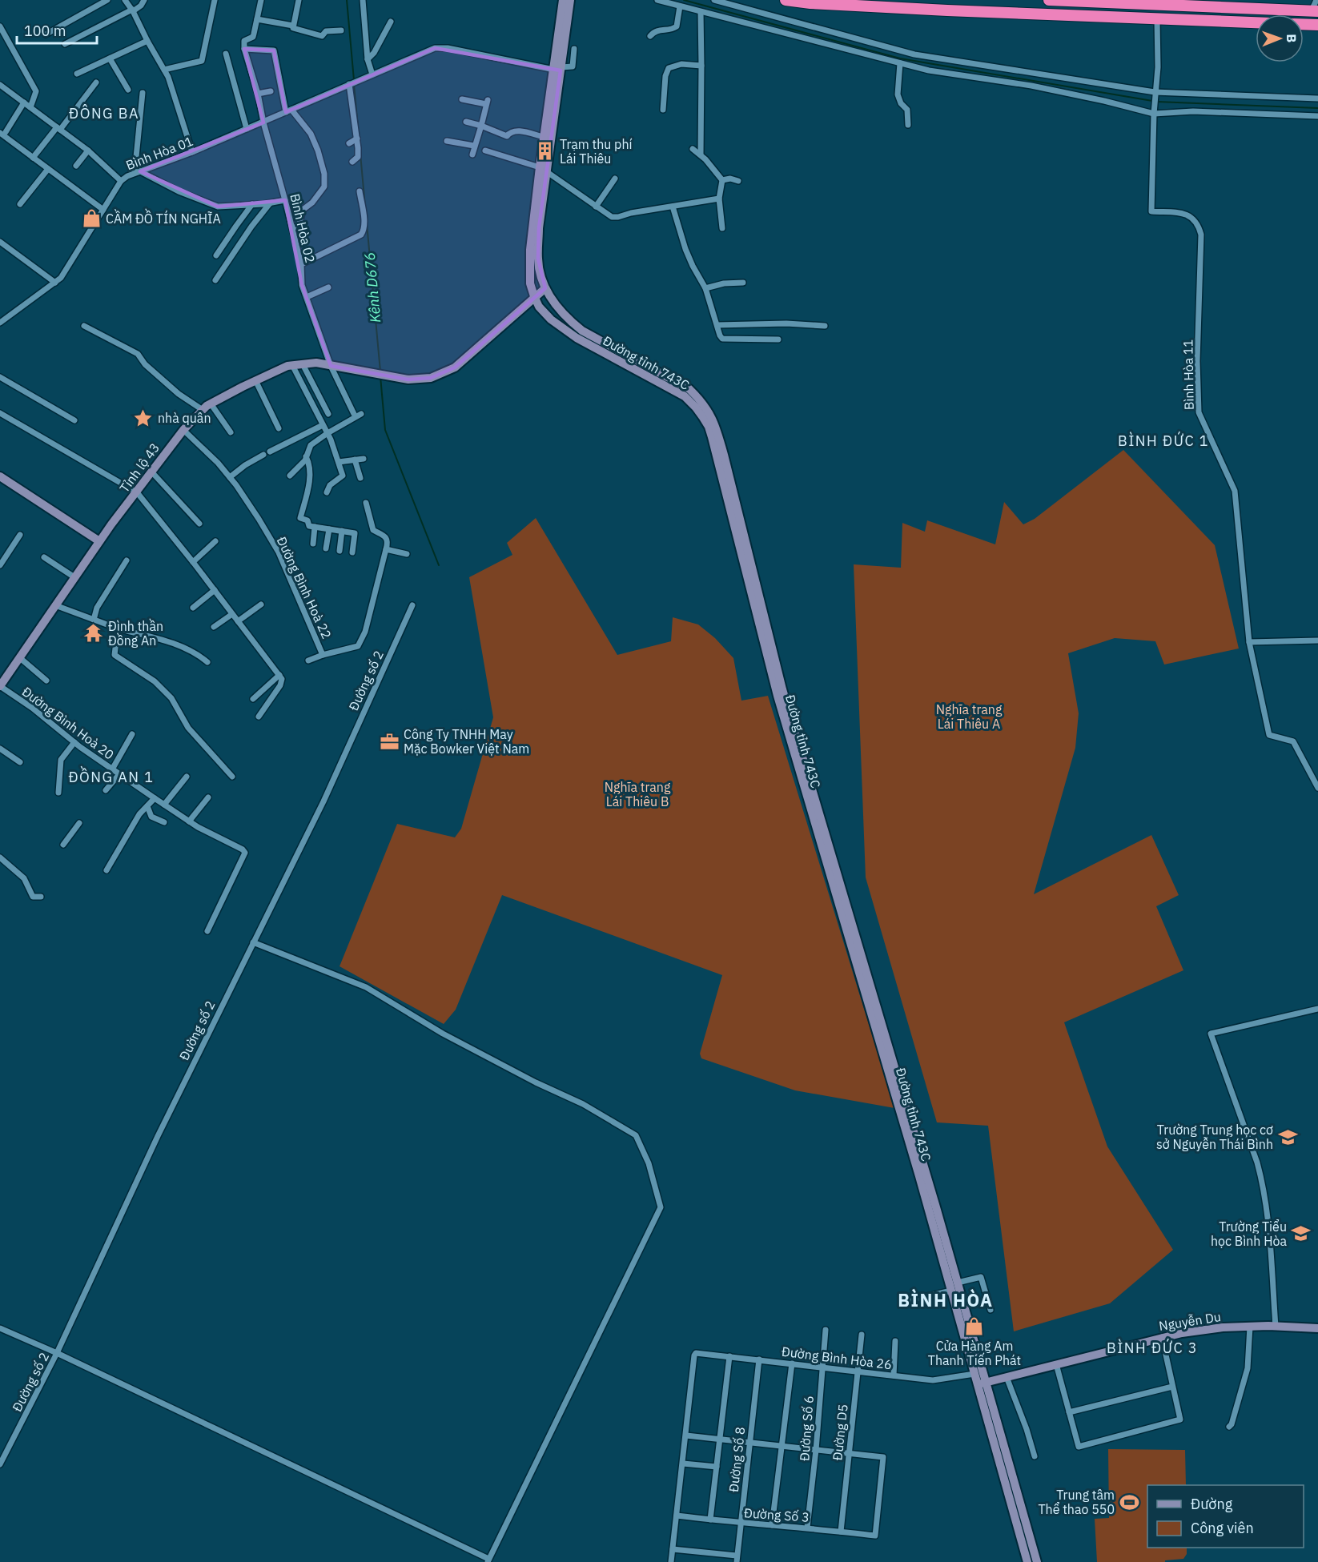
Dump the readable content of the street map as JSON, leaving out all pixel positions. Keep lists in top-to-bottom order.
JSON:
{
  "streets": {
    "main road": ["Đường tỉnh 743C", "Tỉnh lộ 43", "Nguyễn Du"],
    "street": [
      "Bình Hòa 01",
      "Bình Hòa 02",
      "Bình Hòa 11",
      "Đường Bình Hoà 22",
      "Đường số 2",
      "Đường Bình Hoà 20",
      "Đường Bình Hòa 26",
      "Đường Số 6",
      "Đường D5",
      "Đường Số 8",
      "Đường Số 3"
    ]
  },
  "crossings": [
    ["Bình Hòa 01", "Bình Hòa 02"],
    ["Bình Hòa 01", "Đường tỉnh 743C"],
    ["Bình Hòa 02", "Tỉnh lộ 43"],
    ["Đường tỉnh 743C", "Tỉnh lộ 43"],
    ["Đường tỉnh 743C", "Nguyễn Du"],
    ["Đường tỉnh 743C", "Đường Bình Hòa 26"],
    ["Tỉnh lộ 43", "Đường Bình Hoà 22"],
    ["Tỉnh lộ 43", "Đường Bình Hoà 20"],
    ["Đường Bình Hòa 26", "Đường Số 6"],
    ["Đường Bình Hòa 26", "Đường D5"],
    ["Đường Bình Hòa 26", "Đường Số 8"],
    ["Đường Số 6", "Đường Số 3"],
    ["Đường D5", "Đường Số 3"],
    ["Đường Số 8", "Đường Số 3"]
  ],
  "districts": [
    "ĐÔNG BA",
    "BÌNH ĐỨC 1",
    "ĐỒNG AN 1",
    "BÌNH HÒA",
    "BÌNH ĐỨC 3"
  ],
  "water": ["Kênh D676"],
  "parks": ["Nghĩa trang Lái Thiêu A", "Nghĩa trang Lái Thiêu B"],
  "places": {
    "building": ["Trạm thu phí Lái Thiêu"],
    "shop": ["CẦM ĐỒ TÍN NGHĨA", "Cửa Hàng Am Thanh Tiến Phát"],
    "place": ["nhà quân"],
    "temple": ["Đình thần Đồng An"],
    "office": ["Công Ty TNHH May Mặc Bowker Việt Nam"],
    "school or university": ["Trường Trung học cơ sở Nguyễn Thái Bình", "Trường Tiểu học Bình Hòa"],
    "sports": ["Trung tâm Thể thao 550"]
  },
  "legend": ["Đường", "Công viên"],
  "scale_bar": "100 m",
  "north": "right"
}
